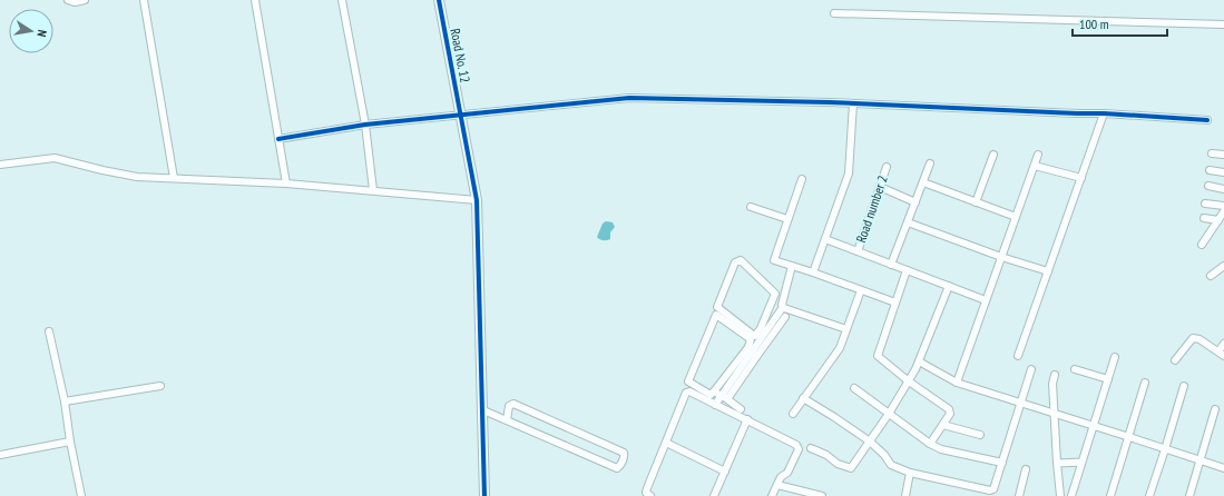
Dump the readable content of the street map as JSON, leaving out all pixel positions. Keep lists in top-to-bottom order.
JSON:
{
  "streets": {
    "street": ["Road No. 12", "Road number 2"]
  },
  "scale_bar": "100 m",
  "north": "right"
}
